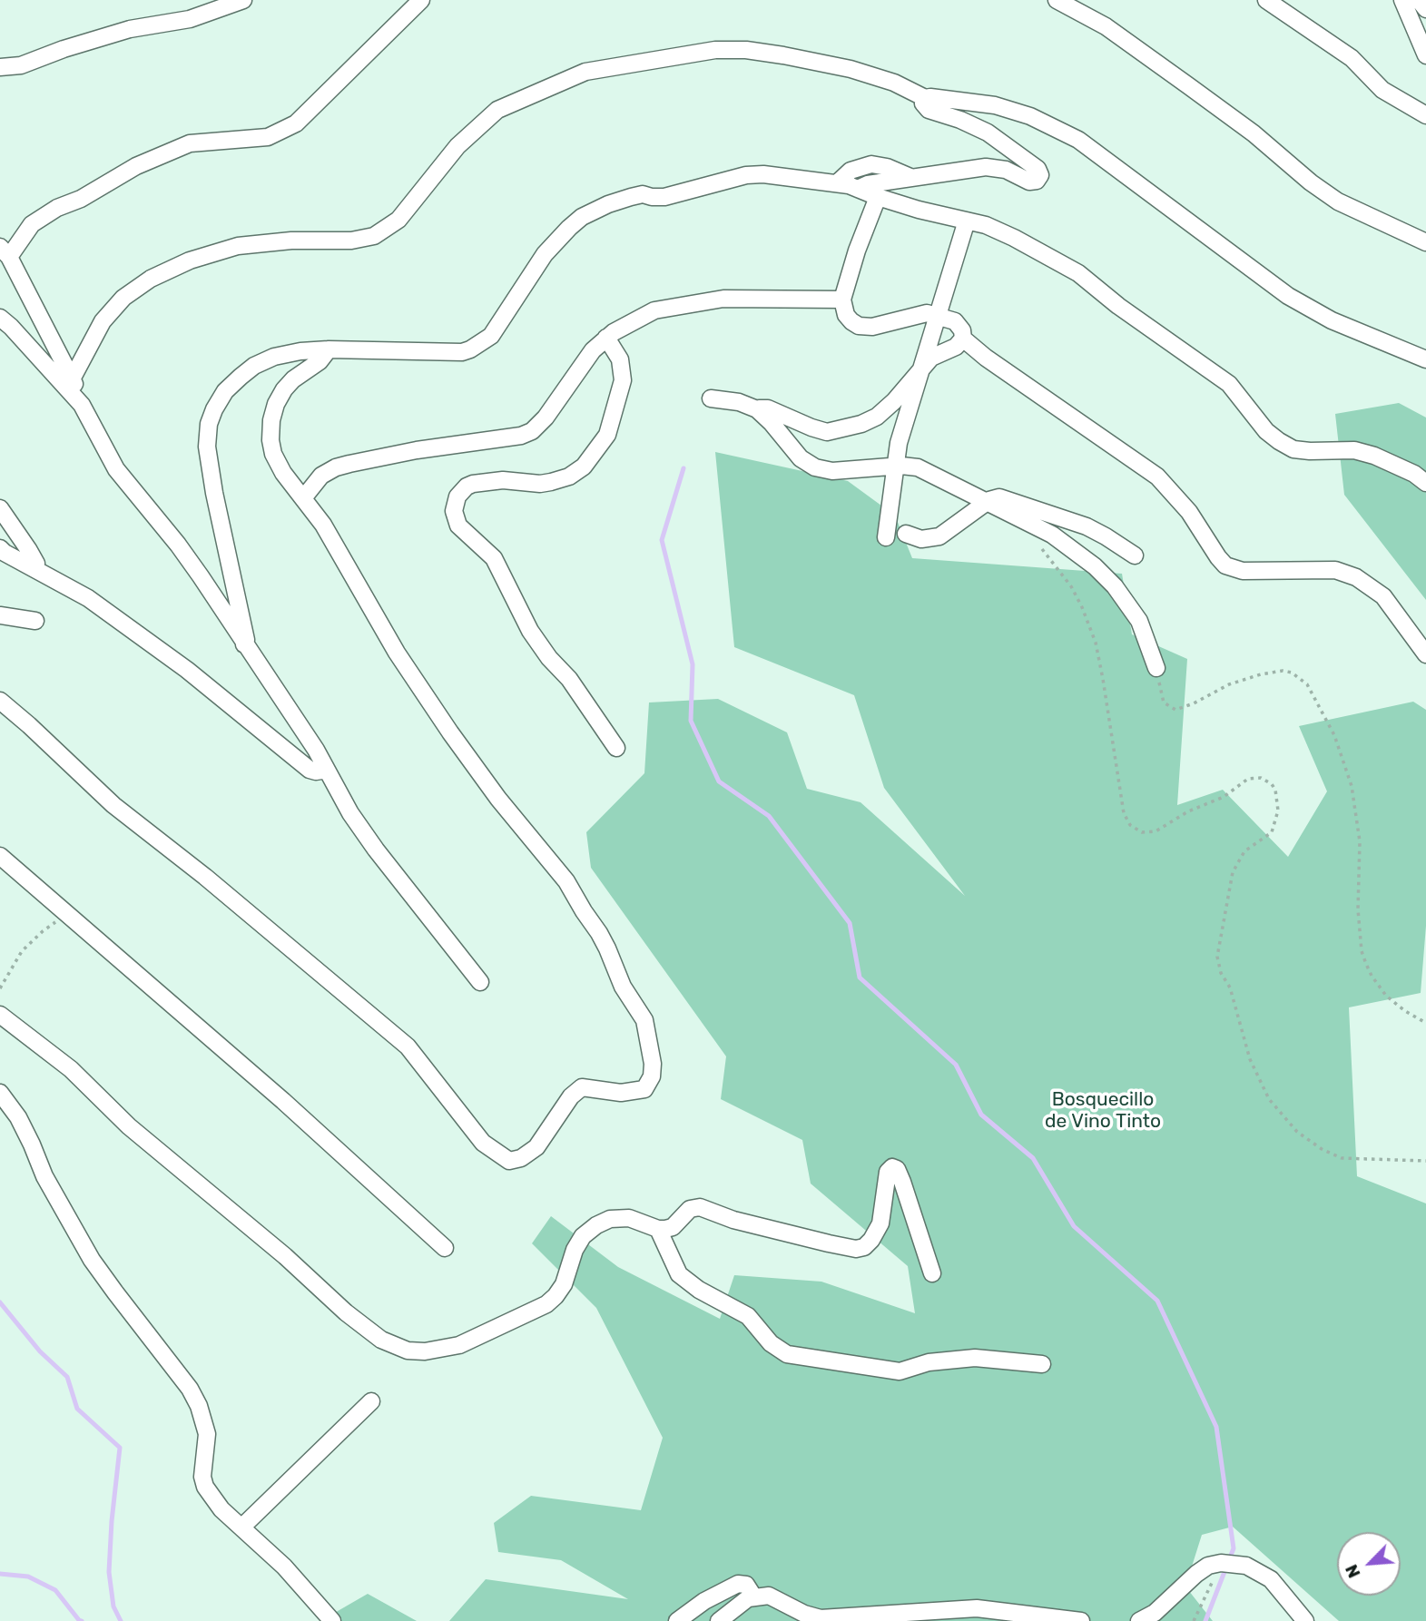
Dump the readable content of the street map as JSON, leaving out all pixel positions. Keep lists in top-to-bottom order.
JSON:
{
  "parks": ["Bosquecillo de Vino Tinto"],
  "north": "bottom left"
}
